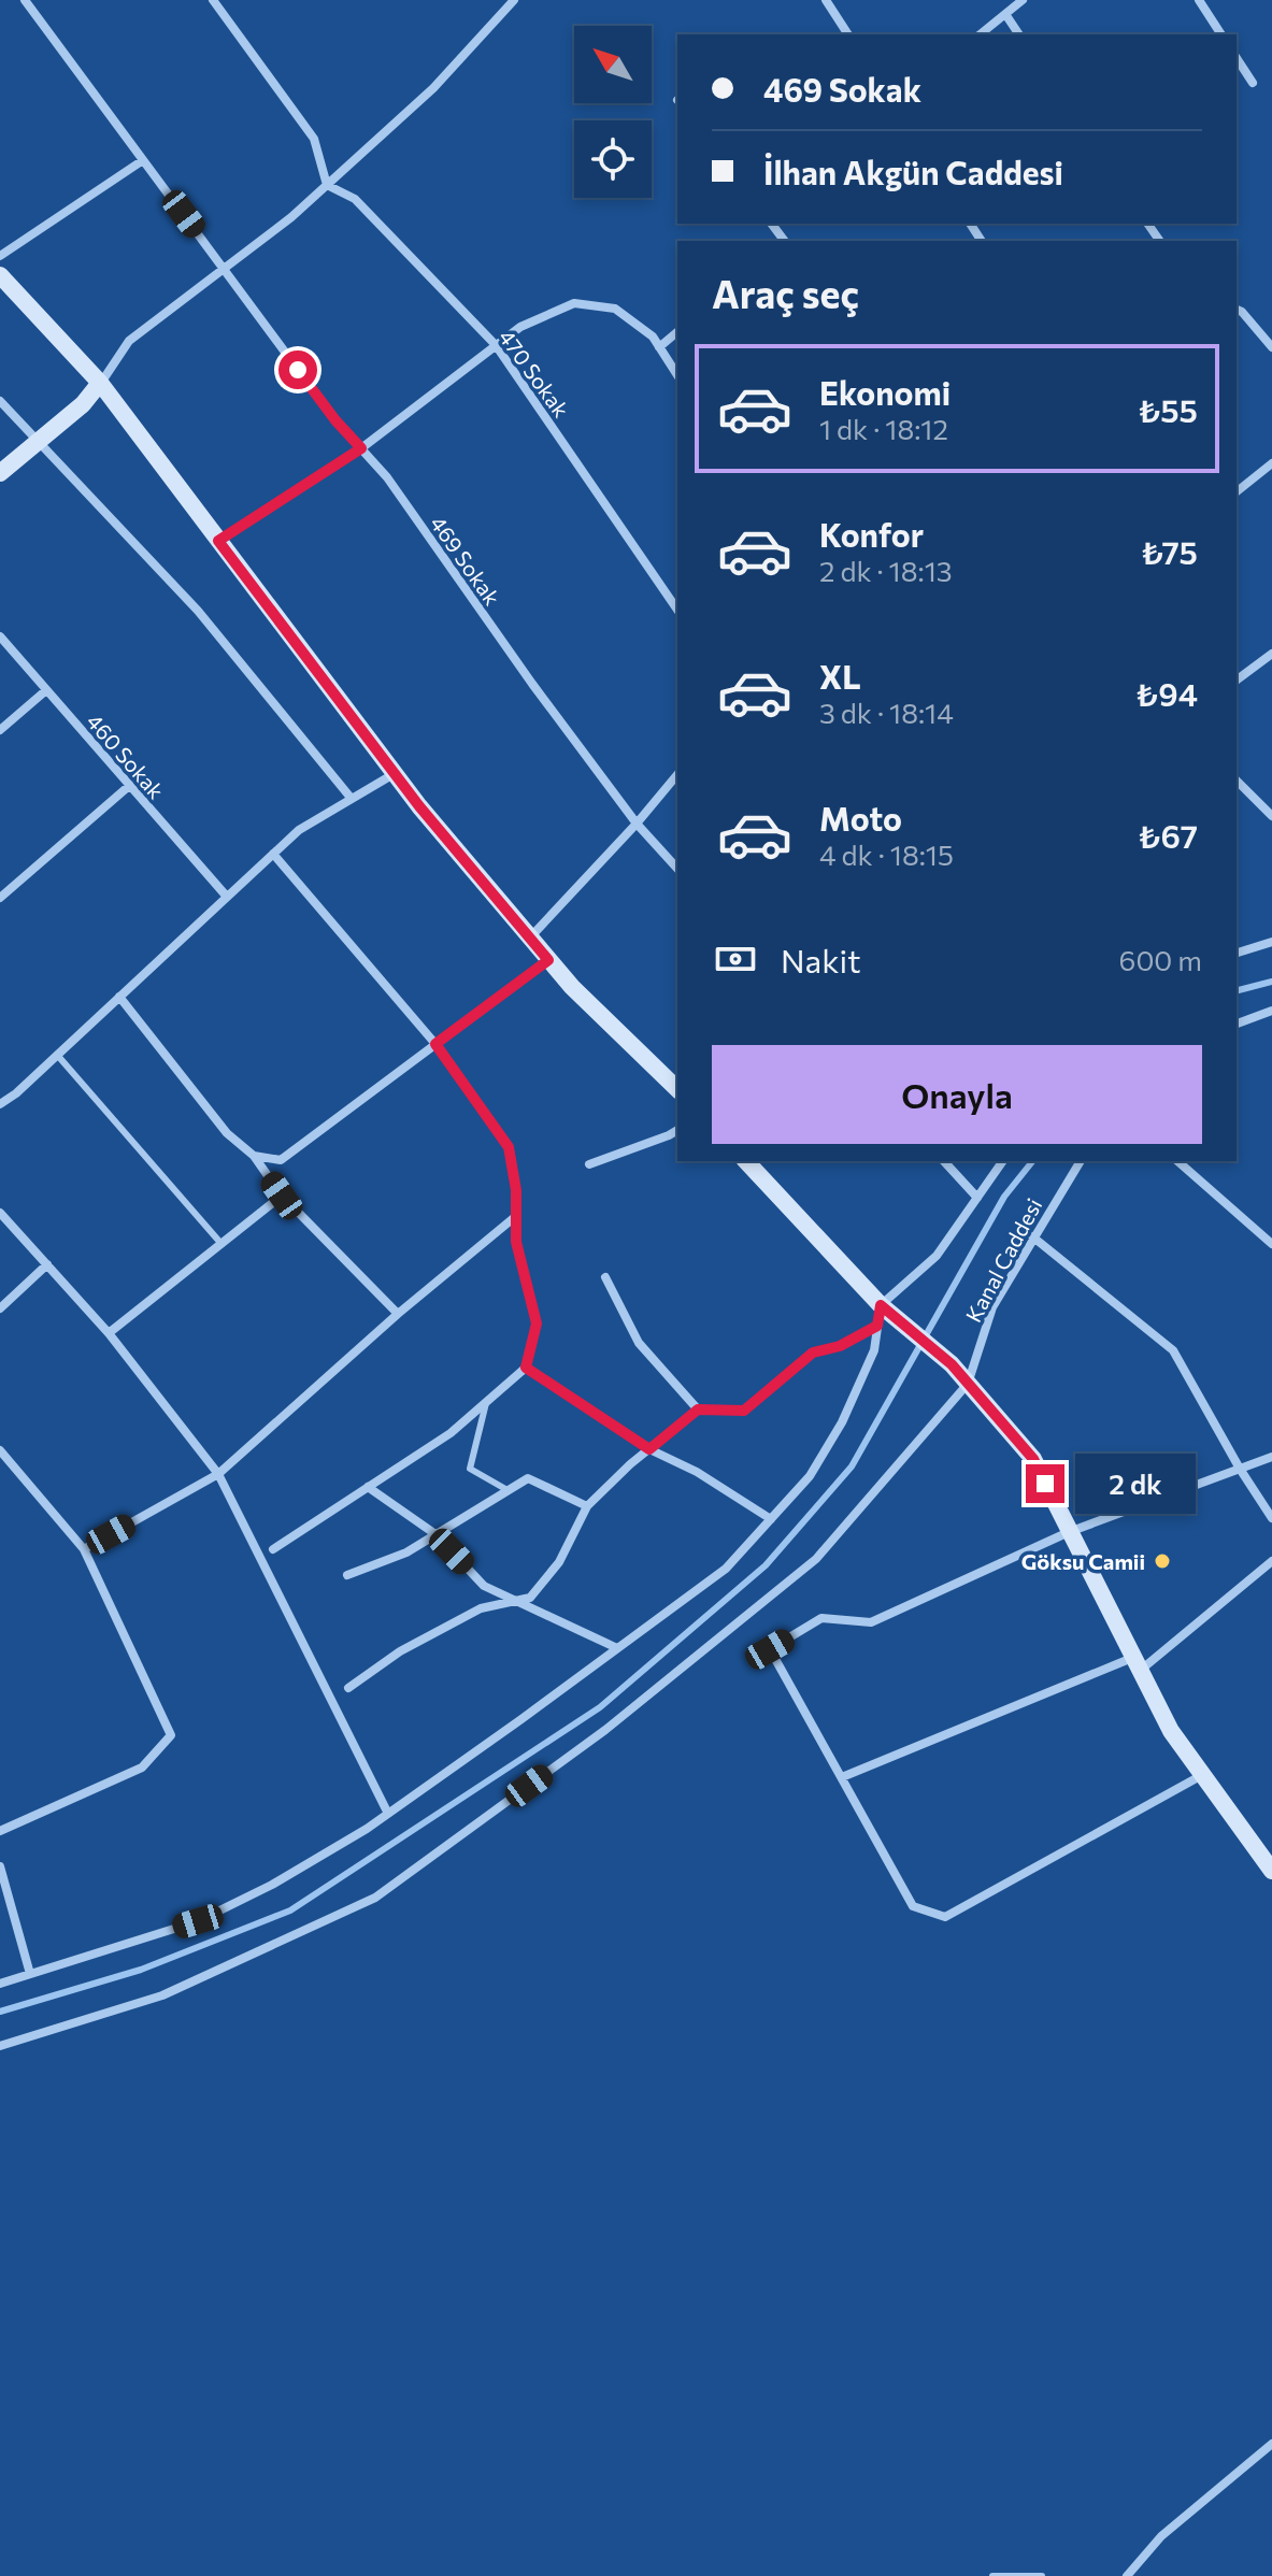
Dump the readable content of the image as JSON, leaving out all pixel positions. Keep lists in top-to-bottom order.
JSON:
{
  "streets": {
    "street": [
      "470 Sokak",
      "469 Sokak",
      "460 Sokak",
      "Kanal Caddesi"
    ]
  },
  "places": ["Göksu Camii"],
  "north": "top left",
  "page": {
    "banner": ["469 Sokak", "İlhan Akgün Caddesi"],
    "heading": "Araç seç",
    "list": [
      {
        "name": "Ekonomi",
        "note": "1 dk · 18:12",
        "value": "₺55"
      },
      {
        "name": "Konfor",
        "note": "2 dk · 18:13",
        "value": "₺75"
      },
      {
        "name": "XL",
        "note": "3 dk · 18:14",
        "value": "₺94"
      },
      {
        "name": "Moto",
        "note": "4 dk · 18:15",
        "value": "₺67"
      }
    ],
    "pay": ["Nakit", "600 m"],
    "buttons": "Onayla",
    "bubble": "2 dk"
  }
}
